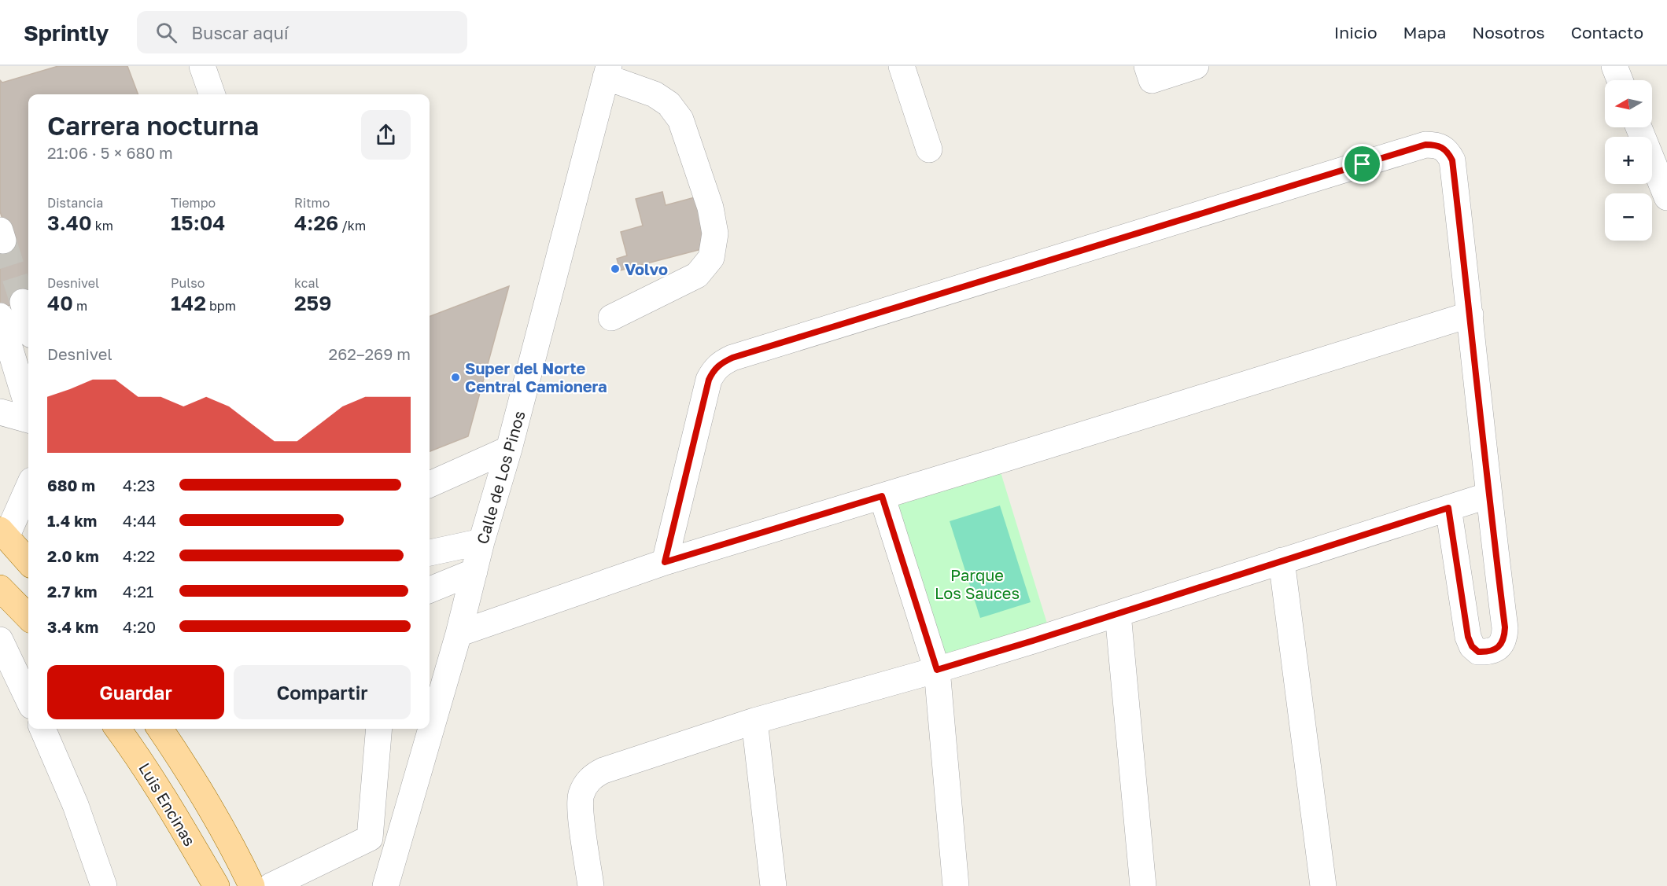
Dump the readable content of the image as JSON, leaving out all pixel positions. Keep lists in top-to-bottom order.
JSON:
{
  "streets": {
    "main road": ["Luis Encinas"],
    "street": ["Calle de Los Pinos"]
  },
  "parks": ["Parque Los Sauces"],
  "places": ["Volvo", "Super del Norte Central Camionera"],
  "north": "left",
  "page": {
    "header": "Sprintly",
    "search": "Buscar aquí",
    "nav": [
      "Inicio",
      "Mapa",
      "Nosotros",
      "Contacto"
    ],
    "map_buttons": ["+", "−"],
    "heading": ["Carrera nocturna", "21:06 · 5 × 680 m"],
    "stats": [
      ["Distancia", "3.40 km"],
      ["Tiempo", "15:04"],
      ["Ritmo", "4:26 /km"],
      ["Desnivel", "40 m"],
      ["Pulso", "142 bpm"],
      ["kcal", "259"]
    ],
    "chart": ["Desnivel", "262–269 m"],
    "list": [
      {
        "name": "680 m",
        "note": "4:23"
      },
      {
        "name": "1.4 km",
        "note": "4:44"
      },
      {
        "name": "2.0 km",
        "note": "4:22"
      },
      {
        "name": "2.7 km",
        "note": "4:21"
      },
      {
        "name": "3.4 km",
        "note": "4:20"
      }
    ],
    "buttons": ["Guardar", "Compartir"]
  }
}
